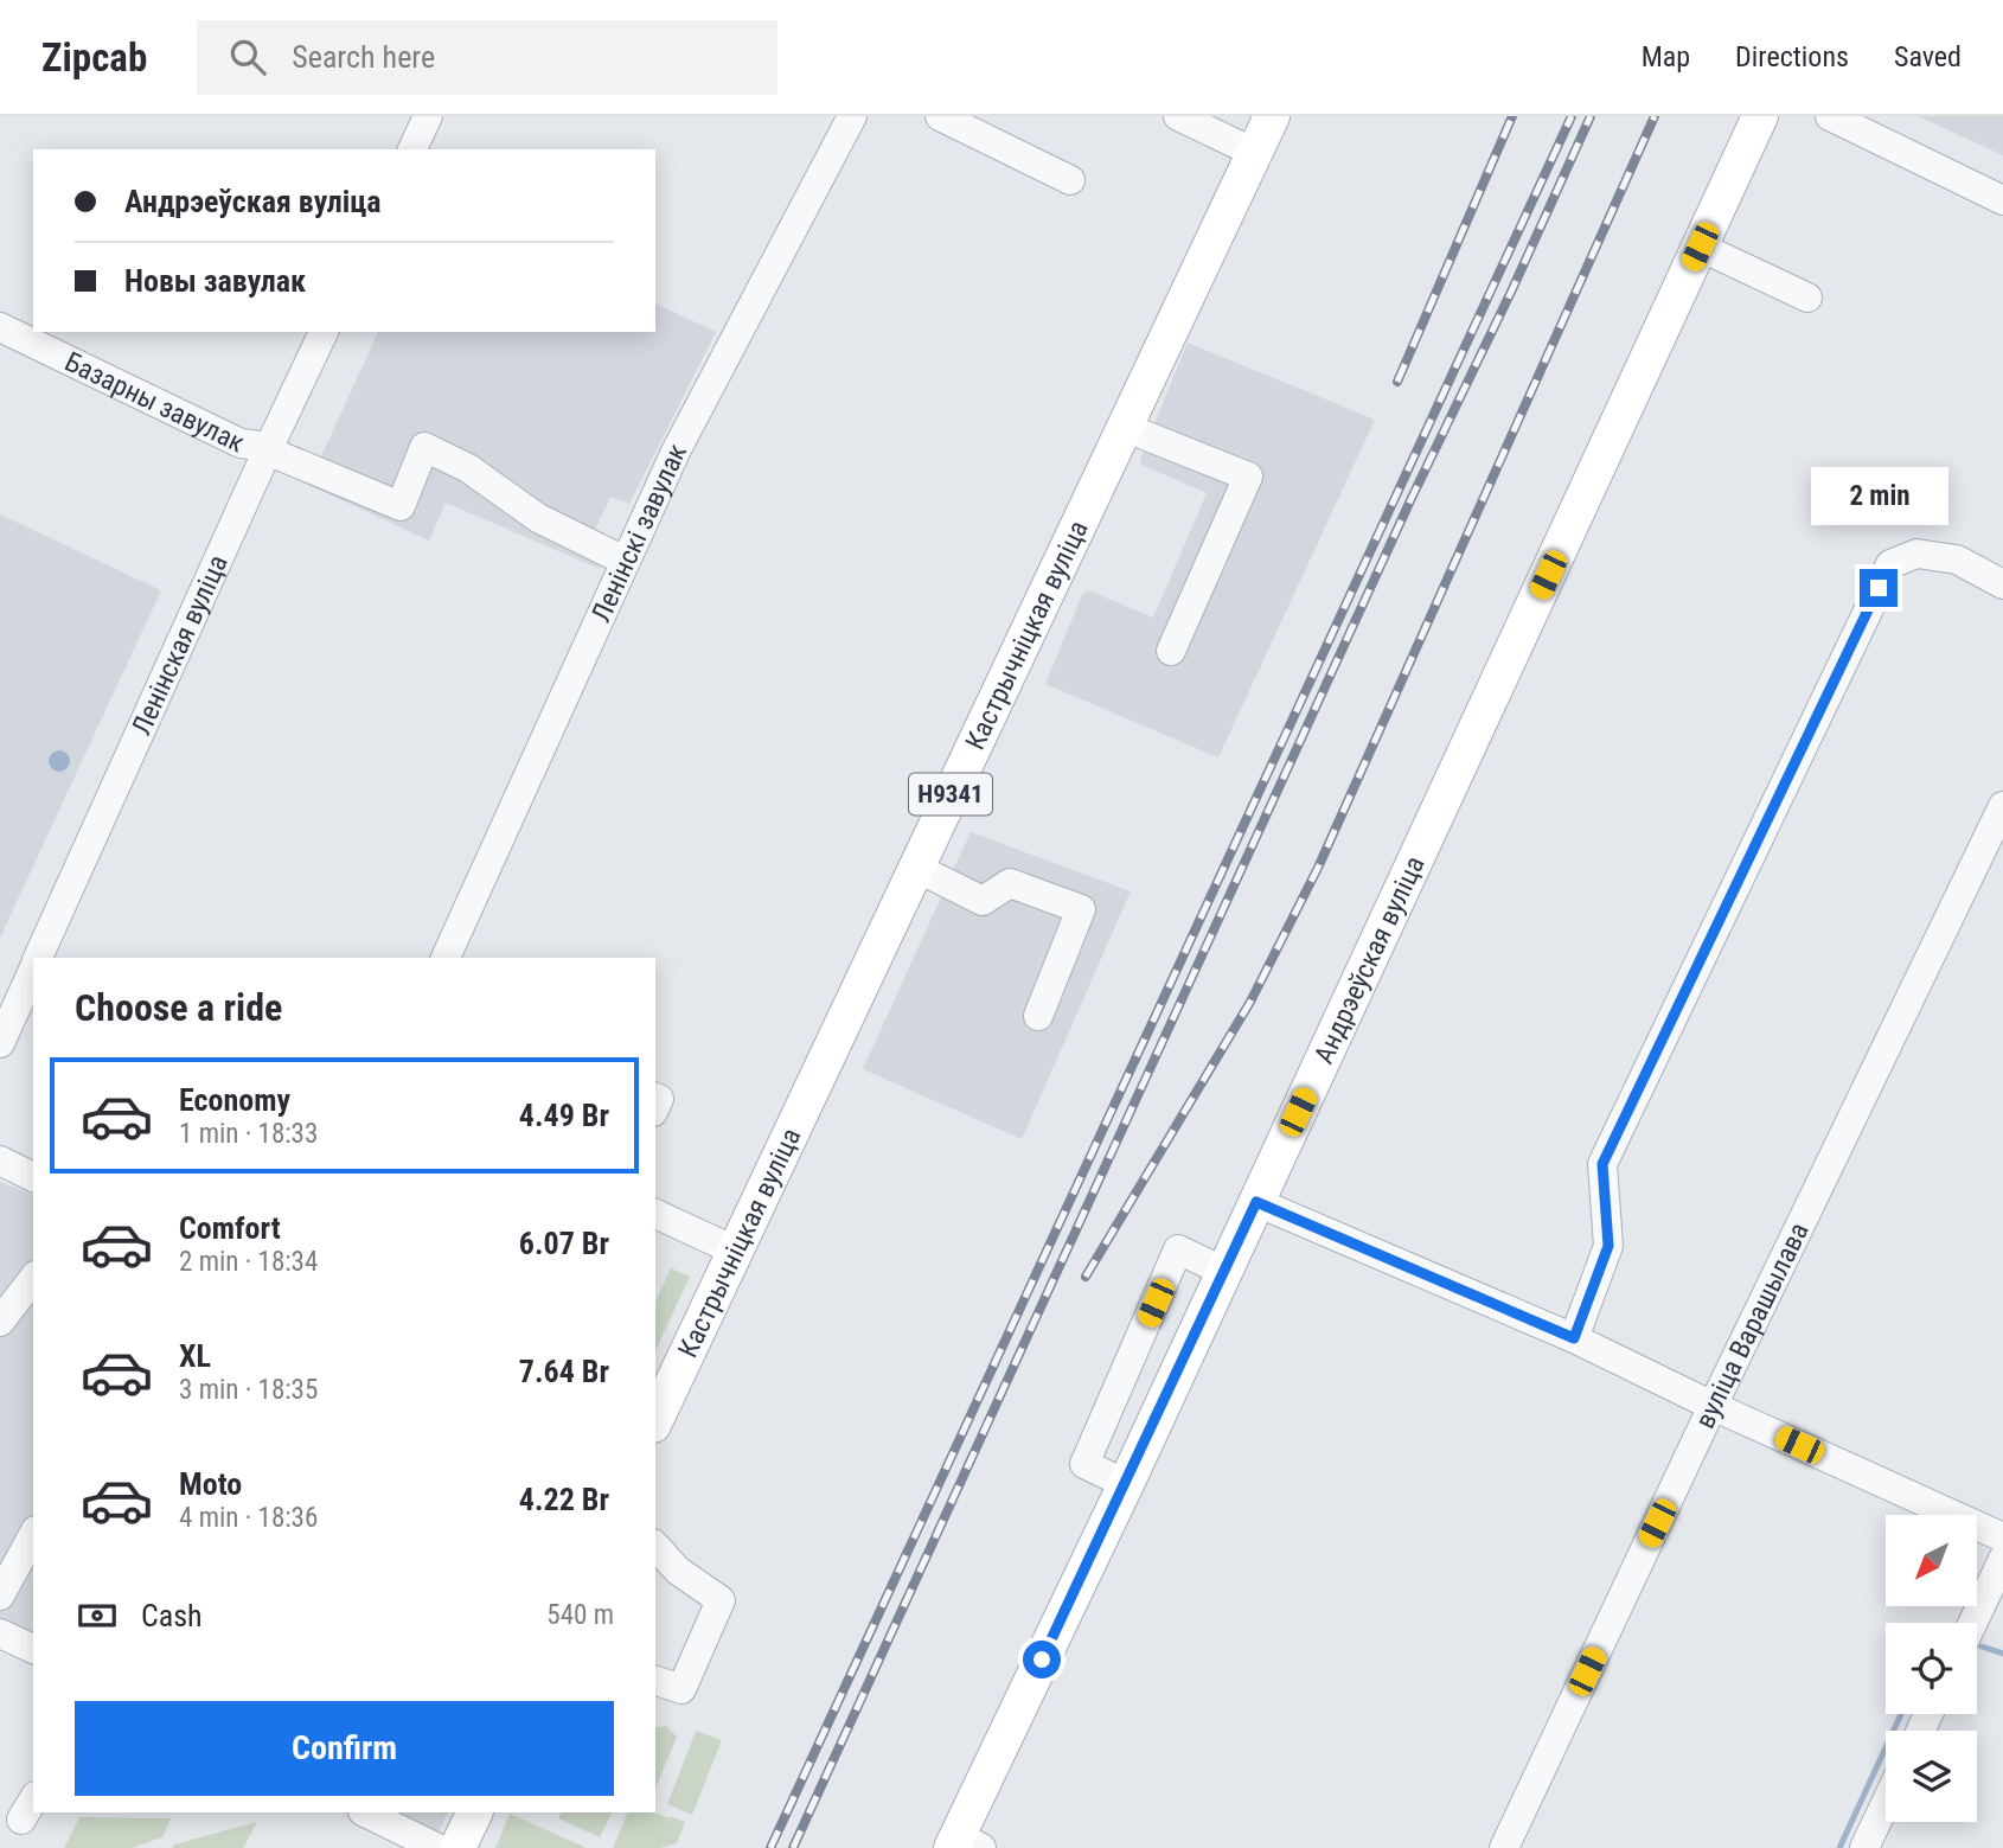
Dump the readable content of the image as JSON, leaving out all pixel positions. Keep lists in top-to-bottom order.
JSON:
{
  "streets": {
    "main road": ["Кастрычніцкая вуліца", "Н9341", "Андрэеўская вуліца"],
    "street": [
      "Базарны завулак",
      "Ленінскі завулак",
      "Ленінская вуліца",
      "вуліца Варашылава"
    ]
  },
  "crossings": [
    ["Базарны завулак", "Ленінскі завулак"],
    ["Базарны завулак", "Ленінская вуліца"]
  ],
  "north": "bottom left",
  "page": {
    "header": "Zipcab",
    "search": "Search here",
    "nav": ["Map", "Directions", "Saved"],
    "banner": ["Андрэеўская вуліца", "Новы завулак"],
    "bubble": "2 min",
    "heading": "Choose a ride",
    "list": [
      {
        "name": "Economy",
        "note": "1 min · 18:33",
        "value": "4.49 Br"
      },
      {
        "name": "Comfort",
        "note": "2 min · 18:34",
        "value": "6.07 Br"
      },
      {
        "name": "XL",
        "note": "3 min · 18:35",
        "value": "7.64 Br"
      },
      {
        "name": "Moto",
        "note": "4 min · 18:36",
        "value": "4.22 Br"
      }
    ],
    "pay": ["Cash", "540 m"],
    "buttons": "Confirm"
  }
}
